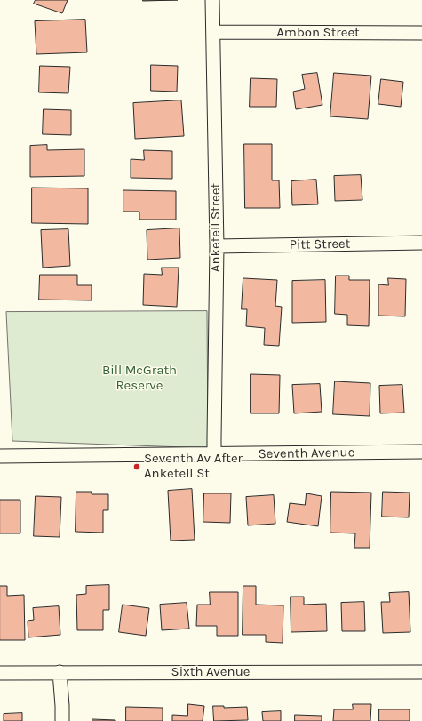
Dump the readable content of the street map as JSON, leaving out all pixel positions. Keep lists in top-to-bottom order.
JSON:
{
  "streets": {
    "street": [
      "Ambon Street",
      "Anketell Street",
      "Pitt Street",
      "Seventh Avenue",
      "Sixth Avenue"
    ]
  },
  "crossings": [
    ["Ambon Street", "Anketell Street"],
    ["Anketell Street", "Pitt Street"],
    ["Anketell Street", "Seventh Avenue"]
  ],
  "parks": ["Bill McGrath Reserve"],
  "places": ["Seventh Av After Anketell St"]
}
